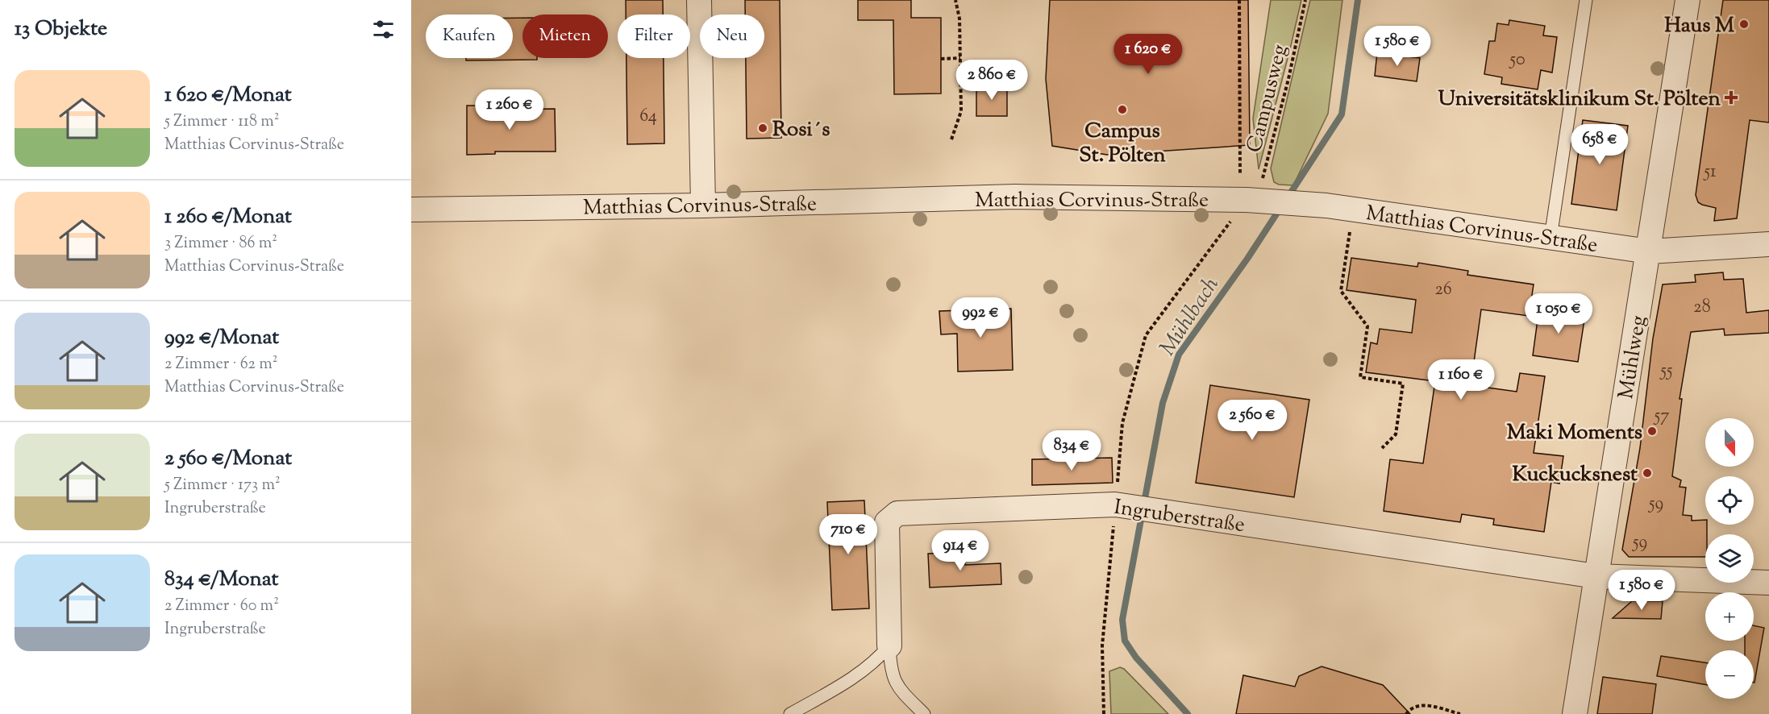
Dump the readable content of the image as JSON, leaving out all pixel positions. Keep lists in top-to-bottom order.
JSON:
{
  "streets": {
    "street": ["Matthias Corvinus-Straße", "Mühlweg", "Ingruberstraße"],
    "path": ["Campusweg"]
  },
  "crossings": [
    ["Campusweg", "Matthias Corvinus-Straße"],
    ["Campusweg", "Ingruberstraße"],
    ["Matthias Corvinus-Straße", "Mühlweg"],
    ["Mühlweg", "Ingruberstraße"]
  ],
  "water": ["Mühlbach"],
  "places": {
    "other": [
      "Haus M",
      "Campus St. Pölten",
      "Rosi´s",
      "Maki Moments",
      "Kuckucksnest"
    ],
    "health": ["Universitätsklinikum St. Pölten"]
  },
  "house_numbers": [
    "50",
    "64",
    "51",
    "26",
    "28",
    "55",
    "57",
    "59",
    "59"
  ],
  "north": "bottom",
  "page": {
    "heading": "13 Objekte",
    "chip": [
      "Kaufen",
      "Mieten",
      "Filter",
      "Neu"
    ],
    "price": [
      "1 580 €",
      "1 620 €",
      "2 860 €",
      "1 260 €",
      "658 €",
      "1 050 €",
      "992 €",
      "1 160 €",
      "2 560 €",
      "834 €",
      "710 €",
      "914 €",
      "1 580 €"
    ],
    "list": [
      {
        "name": "1 620 €/Monat",
        "note": "5 Zimmer · 118 m² · Matthias Corvinus-Straße"
      },
      {
        "name": "1 260 €/Monat",
        "note": "3 Zimmer · 86 m² · Matthias Corvinus-Straße"
      },
      {
        "name": "992 €/Monat",
        "note": "2 Zimmer · 62 m² · Matthias Corvinus-Straße"
      },
      {
        "name": "2 560 €/Monat",
        "note": "5 Zimmer · 173 m² · Ingruberstraße"
      },
      {
        "name": "834 €/Monat",
        "note": "2 Zimmer · 60 m² · Ingruberstraße"
      }
    ],
    "map_buttons": ["+", "−"]
  }
}
